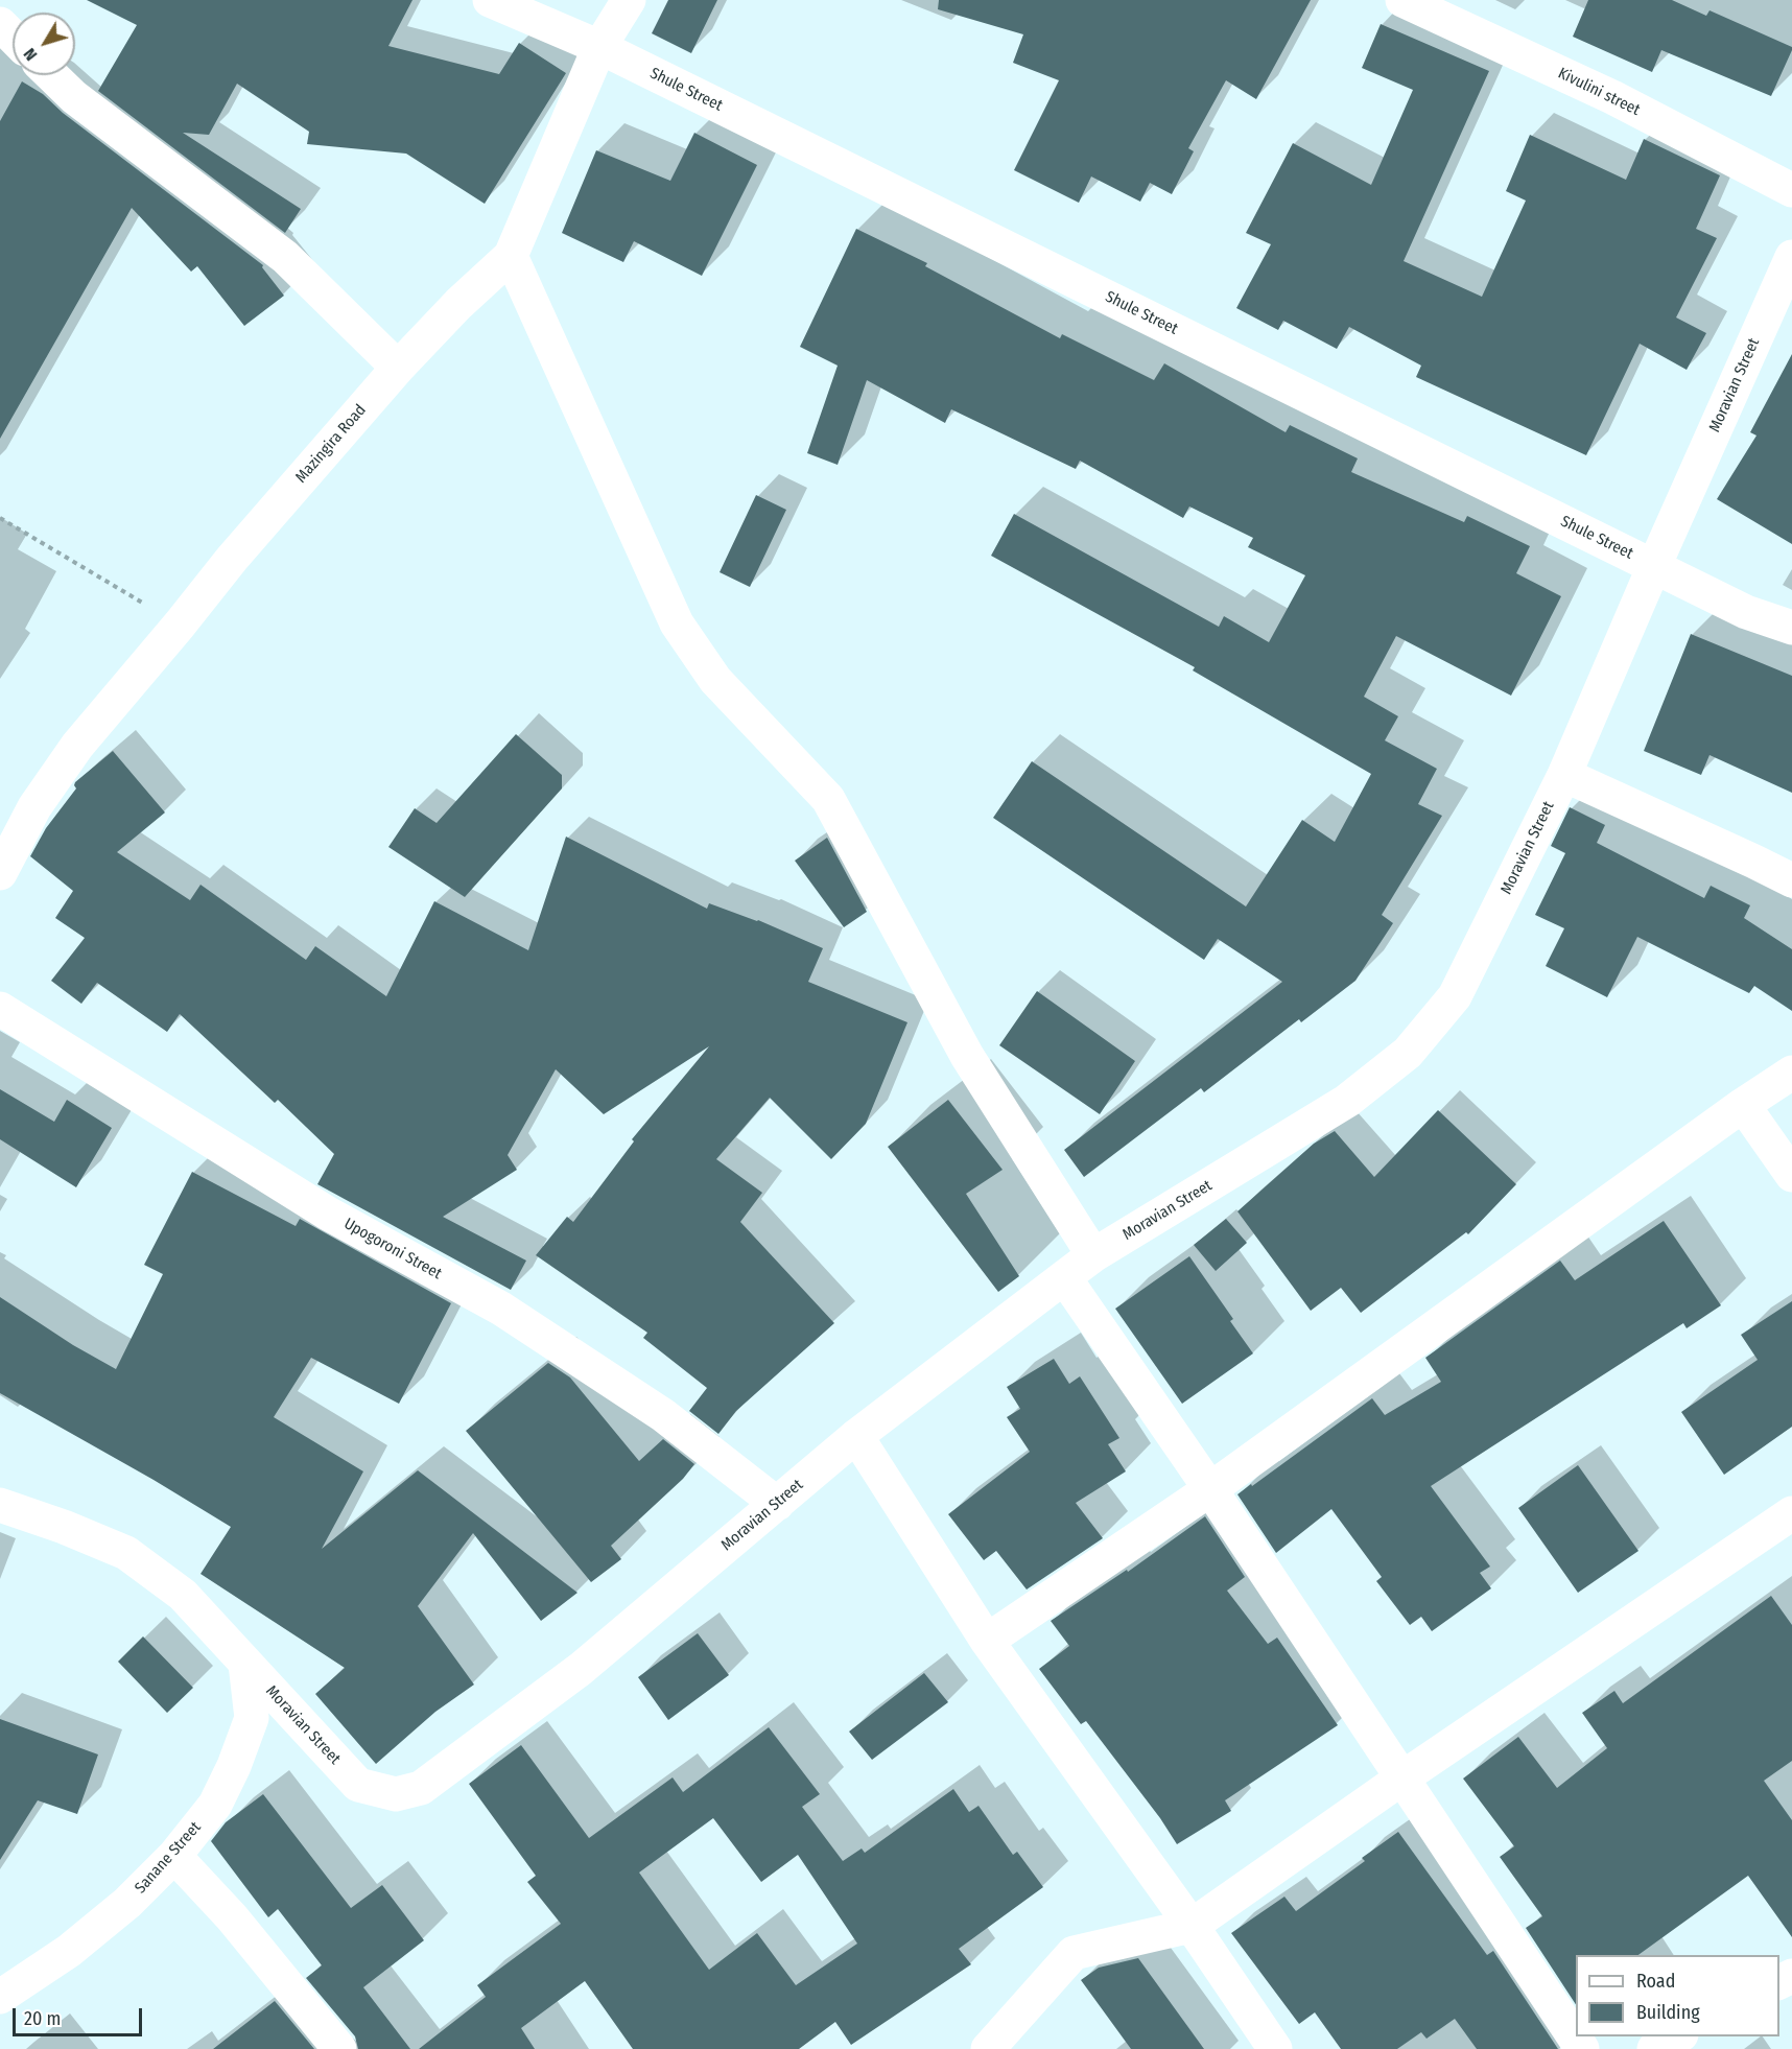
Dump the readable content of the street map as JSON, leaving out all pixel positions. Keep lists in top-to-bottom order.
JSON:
{
  "streets": {
    "street": [
      "Shule Street",
      "Kivulini street",
      "Moravian Street",
      "Mazingira Road",
      "Upogoroni Street",
      "Sanane Street"
    ]
  },
  "crossings": [
    ["Shule Street", "Moravian Street"],
    ["Shule Street", "Mazingira Road"],
    ["Moravian Street", "Upogoroni Street"],
    ["Moravian Street", "Sanane Street"]
  ],
  "legend": ["Road", "Building"],
  "scale_bar": "20 m",
  "north": "bottom left"
}
